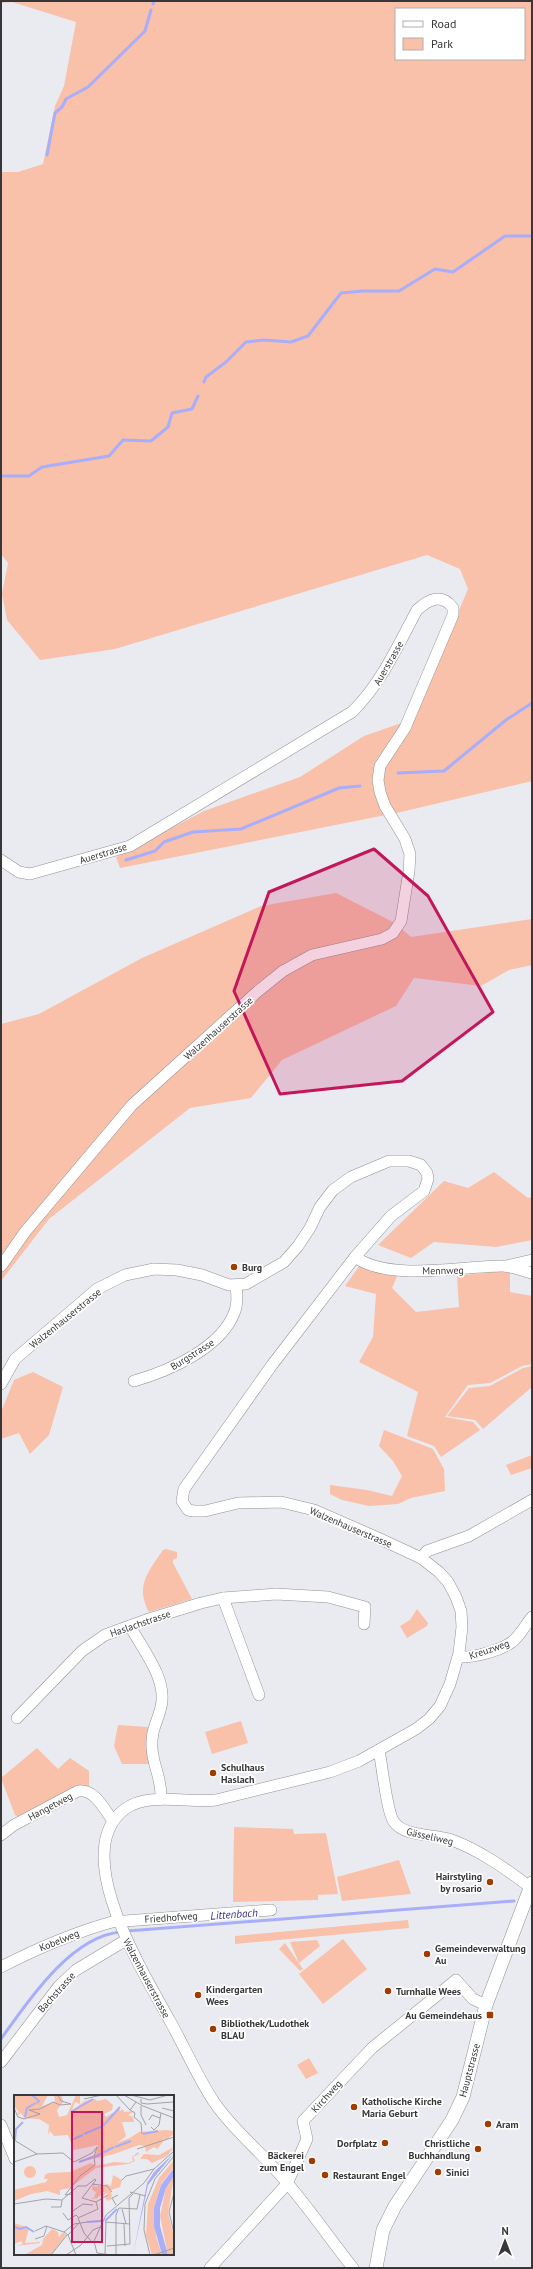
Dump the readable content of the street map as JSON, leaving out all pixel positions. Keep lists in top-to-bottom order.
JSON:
{
  "streets": {
    "main road": ["Hauptstrasse"],
    "street": [
      "Auerstrasse",
      "Walzenhauserstrasse",
      "Mennweg",
      "Burgstrasse",
      "Haslachstrasse",
      "Kreuzweg",
      "Hangetweg",
      "Gässeliweg",
      "Friedhofweg",
      "Kobelweg",
      "Bachstrasse",
      "Kirchweg"
    ]
  },
  "crossings": [
    ["Auerstrasse", "Walzenhauserstrasse"],
    ["Walzenhauserstrasse", "Mennweg"],
    ["Walzenhauserstrasse", "Burgstrasse"],
    ["Walzenhauserstrasse", "Kreuzweg"],
    ["Walzenhauserstrasse", "Hangetweg"],
    ["Walzenhauserstrasse", "Gässeliweg"],
    ["Walzenhauserstrasse", "Friedhofweg"],
    ["Walzenhauserstrasse", "Kobelweg"],
    ["Walzenhauserstrasse", "Bachstrasse"],
    ["Walzenhauserstrasse", "Kirchweg"],
    ["Gässeliweg", "Hauptstrasse"],
    ["Friedhofweg", "Kobelweg"],
    ["Friedhofweg", "Bachstrasse"],
    ["Kobelweg", "Bachstrasse"],
    ["Hauptstrasse", "Kirchweg"]
  ],
  "water": ["Littenbach"],
  "places": {
    "other": [
      "Burg",
      "Schulhaus Haslach",
      "Hairstyling by rosario",
      "Gemeindeverwaltung Au",
      "Turnhalle Wees",
      "Kindergarten Wees",
      "Bibliothek/Ludothek BLAU",
      "Katholische Kirche Maria Geburt",
      "Aram",
      "Dorfplatz",
      "Christliche Buchhandlung",
      "Bäckerei zum Engel",
      "Sinici",
      "Restaurant Engel"
    ],
    "transit": ["Au Gemeindehaus"]
  },
  "legend": ["Road", "Park"],
  "north": "top"
}
